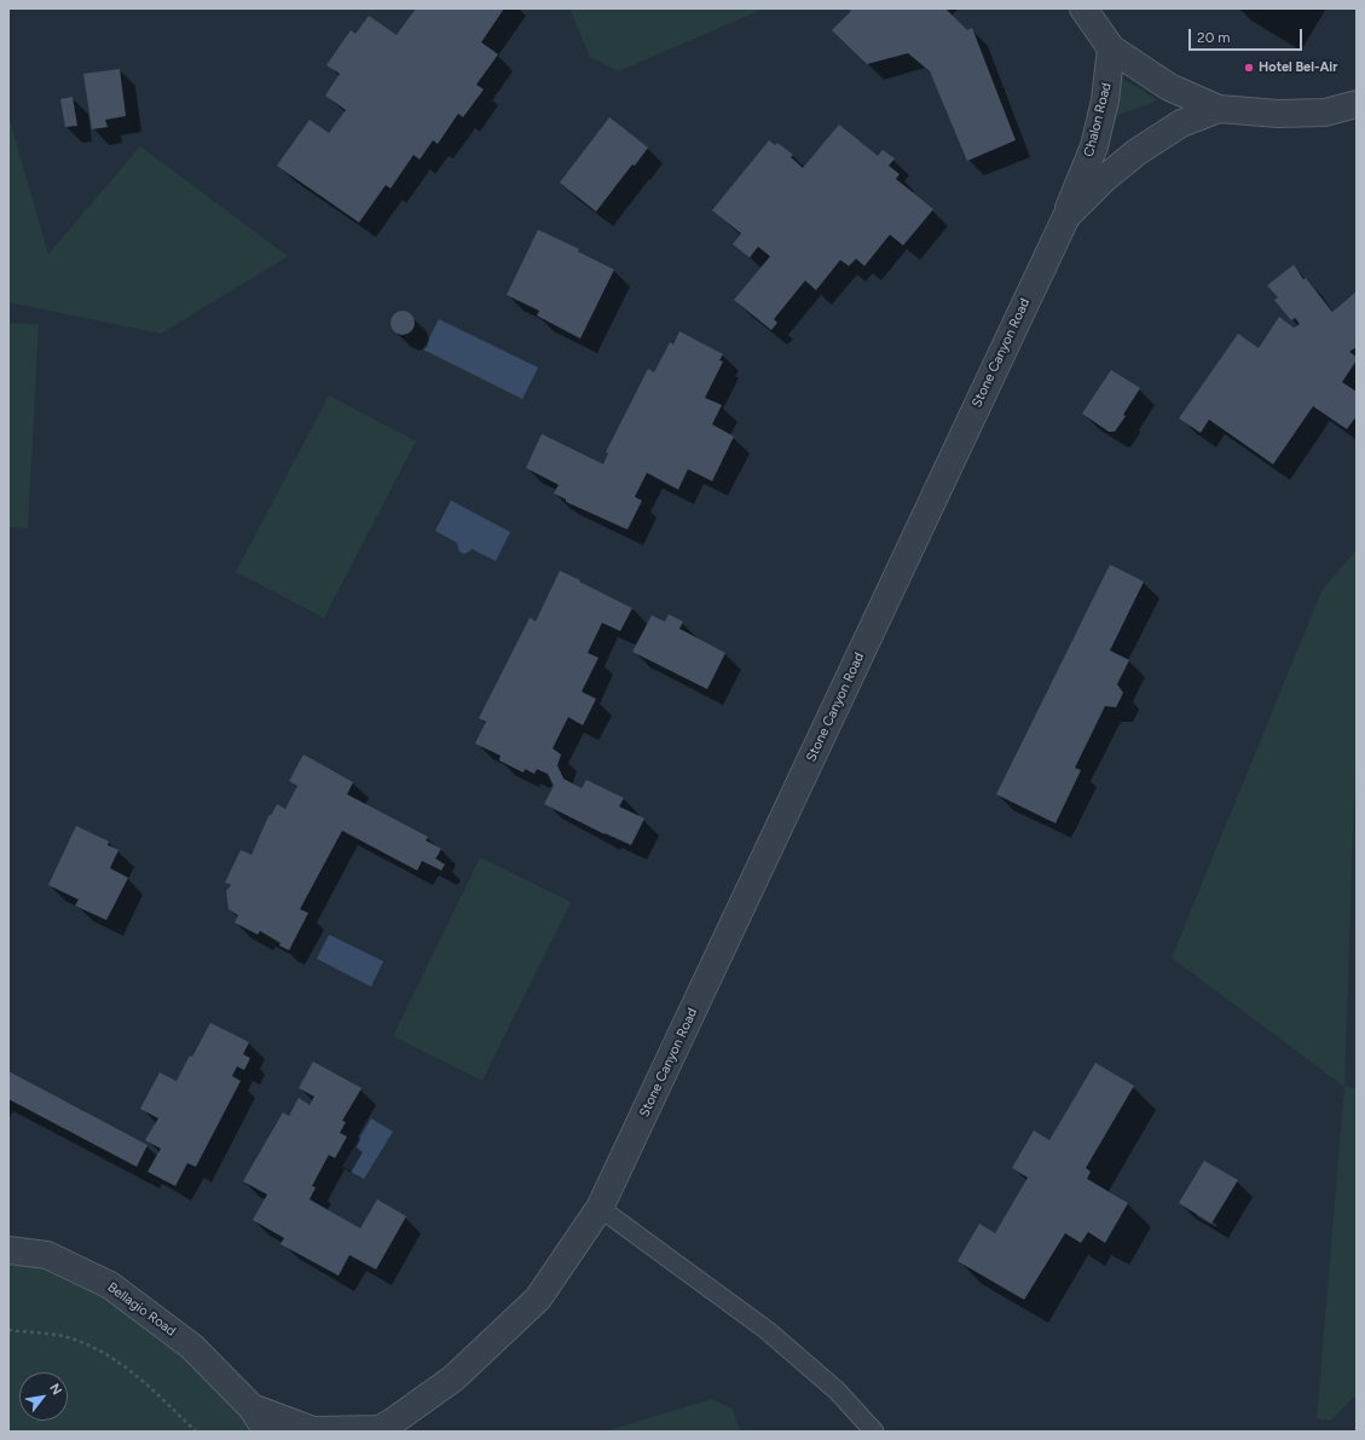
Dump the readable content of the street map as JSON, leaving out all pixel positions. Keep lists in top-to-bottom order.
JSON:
{
  "streets": {
    "street": ["Chalon Road", "Stone Canyon Road", "Bellagio Road"]
  },
  "crossings": [
    ["Chalon Road", "Stone Canyon Road"],
    ["Stone Canyon Road", "Bellagio Road"]
  ],
  "places": ["Hotel Bel-Air"],
  "scale_bar": "20 m",
  "north": "top right"
}
